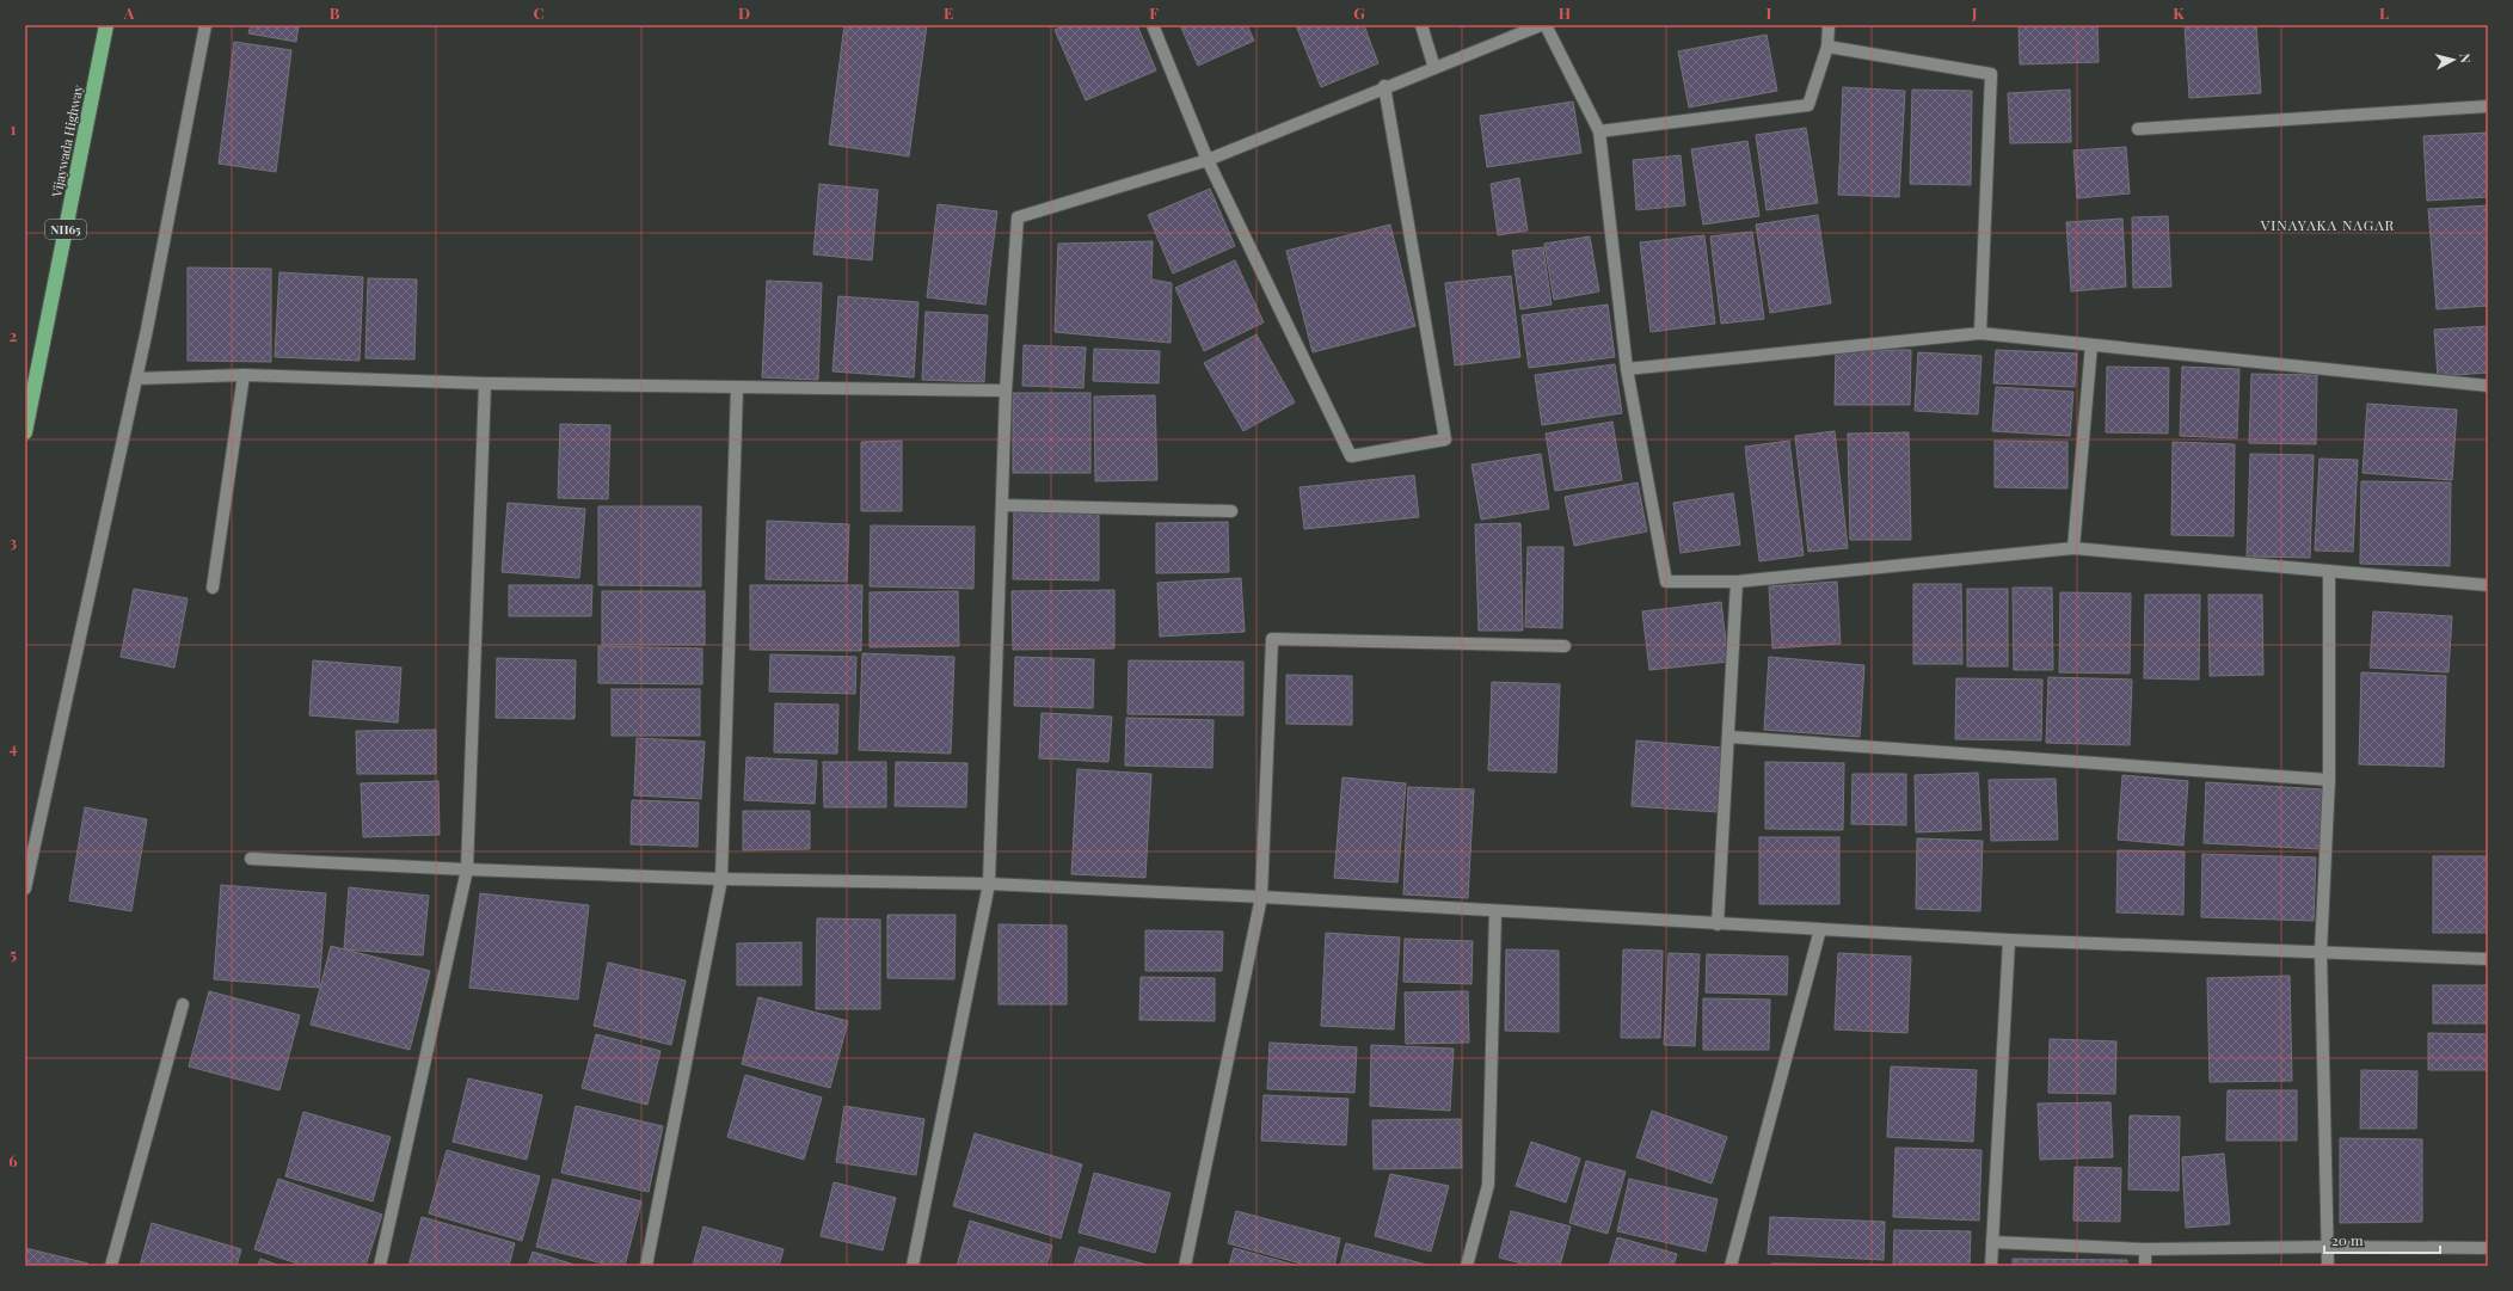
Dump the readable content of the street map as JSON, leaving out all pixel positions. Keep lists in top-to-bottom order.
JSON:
{
  "streets": {
    "highway": ["Vijaywada Highway", "NH65"]
  },
  "districts": ["VINAYAKA NAGAR"],
  "scale_bar": "20 m",
  "north": "right",
  "grid": {
    "columns": [
      "A",
      "B",
      "C",
      "D",
      "E",
      "F",
      "G",
      "H",
      "I",
      "J",
      "K",
      "L"
    ],
    "rows": [
      "1",
      "2",
      "3",
      "4",
      "5",
      "6"
    ]
  }
}
